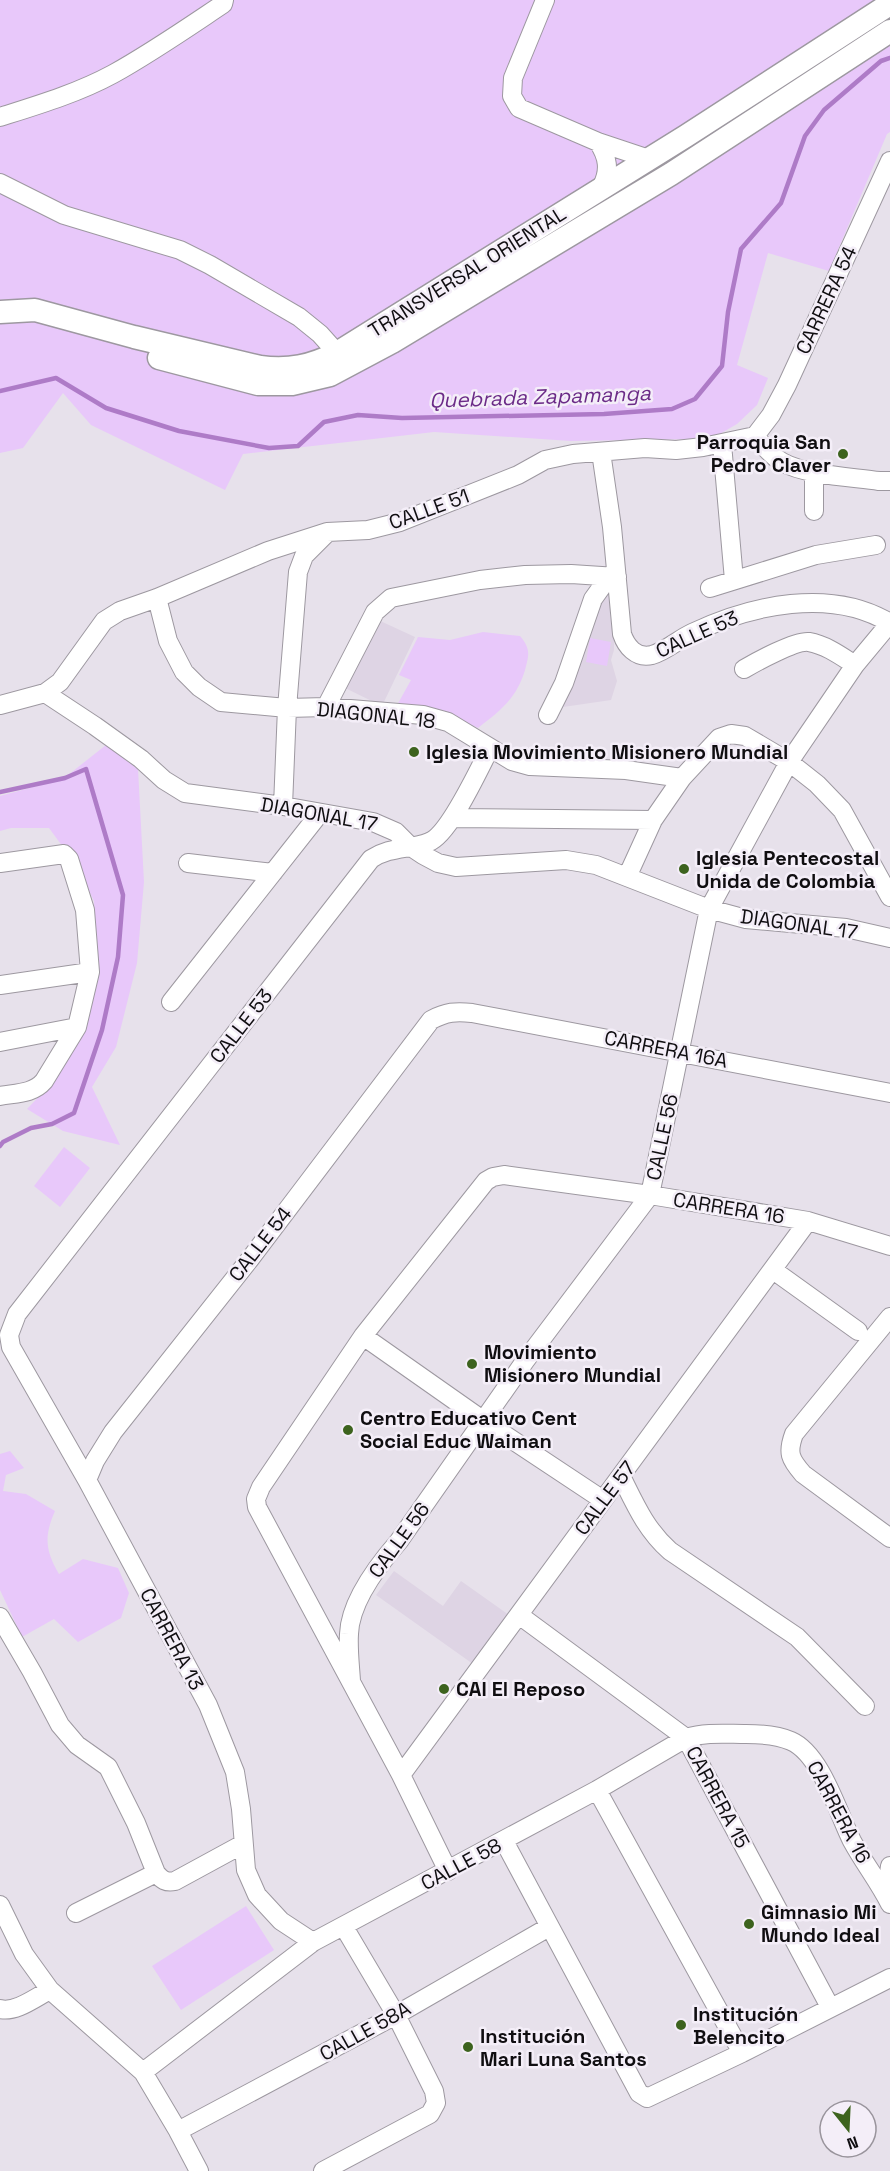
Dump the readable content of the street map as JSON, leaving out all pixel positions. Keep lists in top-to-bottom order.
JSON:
{
  "streets": {
    "main road": ["TRANSVERSAL ORIENTAL"],
    "street": [
      "CARRERA 54",
      "CALLE 51",
      "CALLE 53",
      "DIAGONAL 18",
      "DIAGONAL 17",
      "CARRERA 16A",
      "CALLE 56",
      "CARRERA 16",
      "CALLE 54",
      "CALLE 57",
      "CARRERA 13",
      "CARRERA 15",
      "CALLE 58",
      "CALLE 58A"
    ]
  },
  "crossings": [
    ["CARRERA 54", "CALLE 51"],
    ["CALLE 51", "CALLE 53"],
    ["CALLE 51", "DIAGONAL 18"],
    ["CALLE 51", "DIAGONAL 17"],
    ["CALLE 53", "DIAGONAL 18"],
    ["CALLE 53", "DIAGONAL 17"],
    ["CALLE 53", "CALLE 56"],
    ["CALLE 53", "CARRERA 13"],
    ["DIAGONAL 17", "CALLE 56"],
    ["CARRERA 16A", "CALLE 56"],
    ["CARRERA 16A", "CALLE 54"],
    ["CALLE 56", "CARRERA 16"],
    ["CARRERA 16", "CALLE 57"],
    ["CARRERA 16", "CALLE 58"],
    ["CALLE 54", "CARRERA 13"],
    ["CALLE 57", "CARRERA 15"],
    ["CARRERA 13", "CALLE 58"],
    ["CARRERA 15", "CALLE 58"]
  ],
  "water": ["Quebrada Zapamanga"],
  "places": [
    "Parroquia San Pedro Claver",
    "Iglesia Movimiento Misionero Mundial",
    "Iglesia Pentecostal Unida de Colombia",
    "Movimiento Misionero Mundial",
    "Centro Educativo Cent Social Educ Waiman",
    "CAI El Reposo",
    "Gimnasio Mi Mundo Ideal",
    "Institución Belencito",
    "Institución Mari Luna Santos"
  ],
  "north": "bottom"
}
